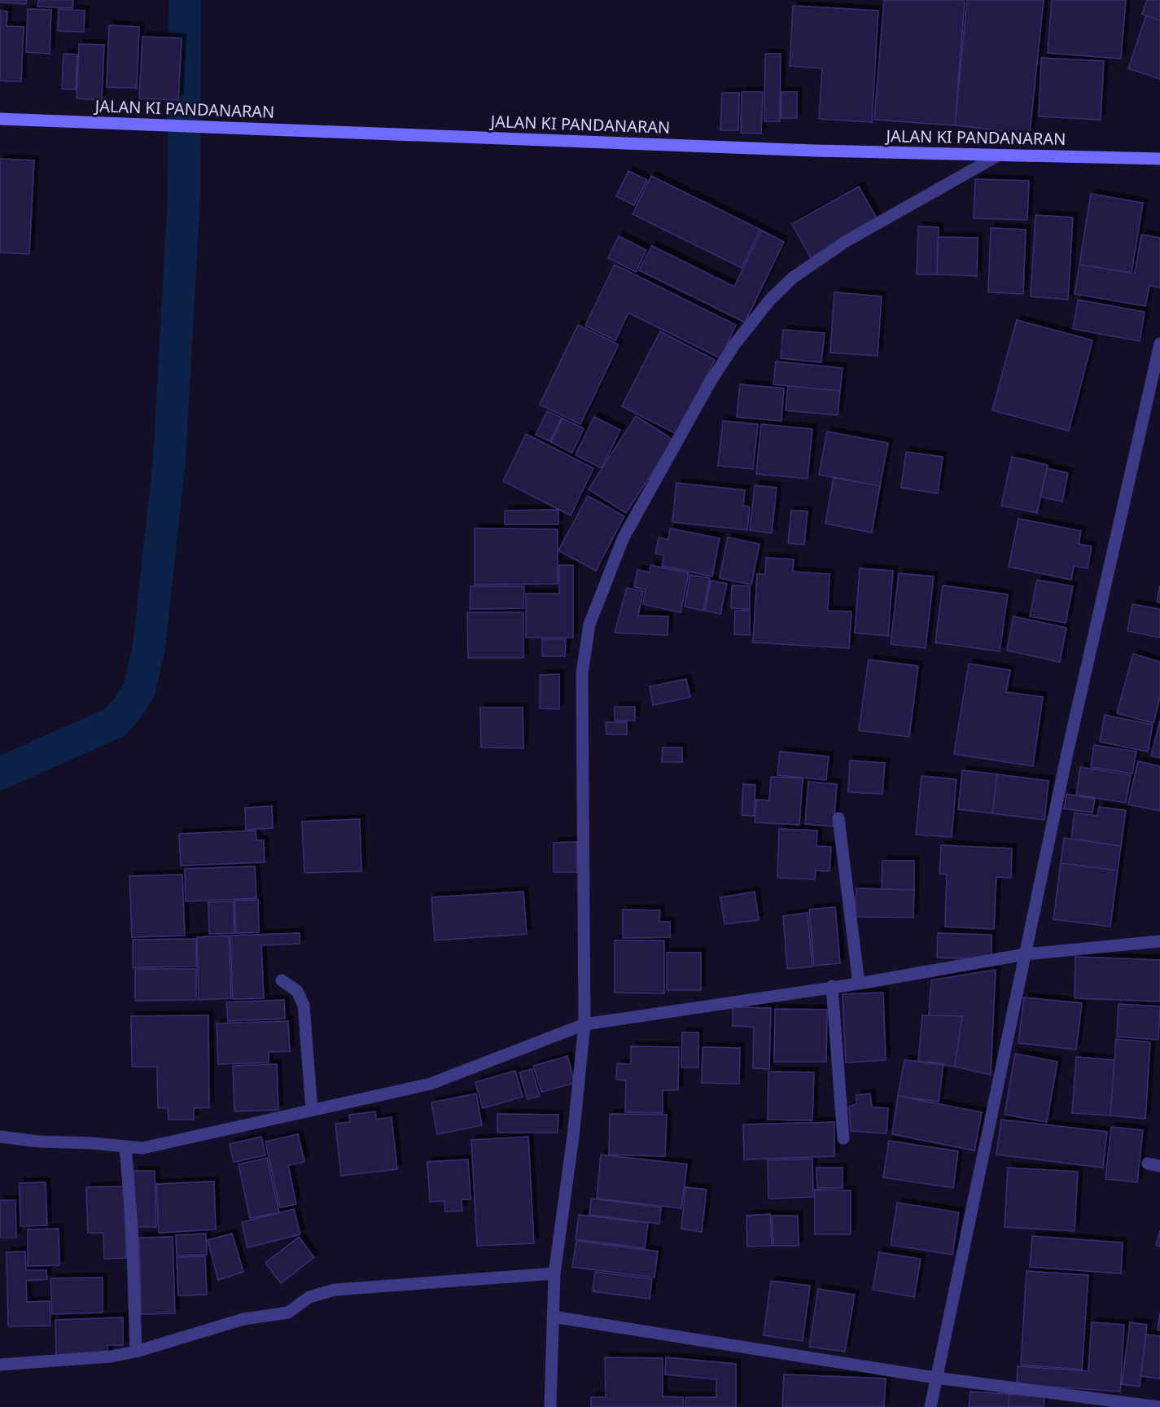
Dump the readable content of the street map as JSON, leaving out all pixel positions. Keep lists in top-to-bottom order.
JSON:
{
  "streets": {
    "main road": ["JALAN KI PANDANARAN"]
  }
}
